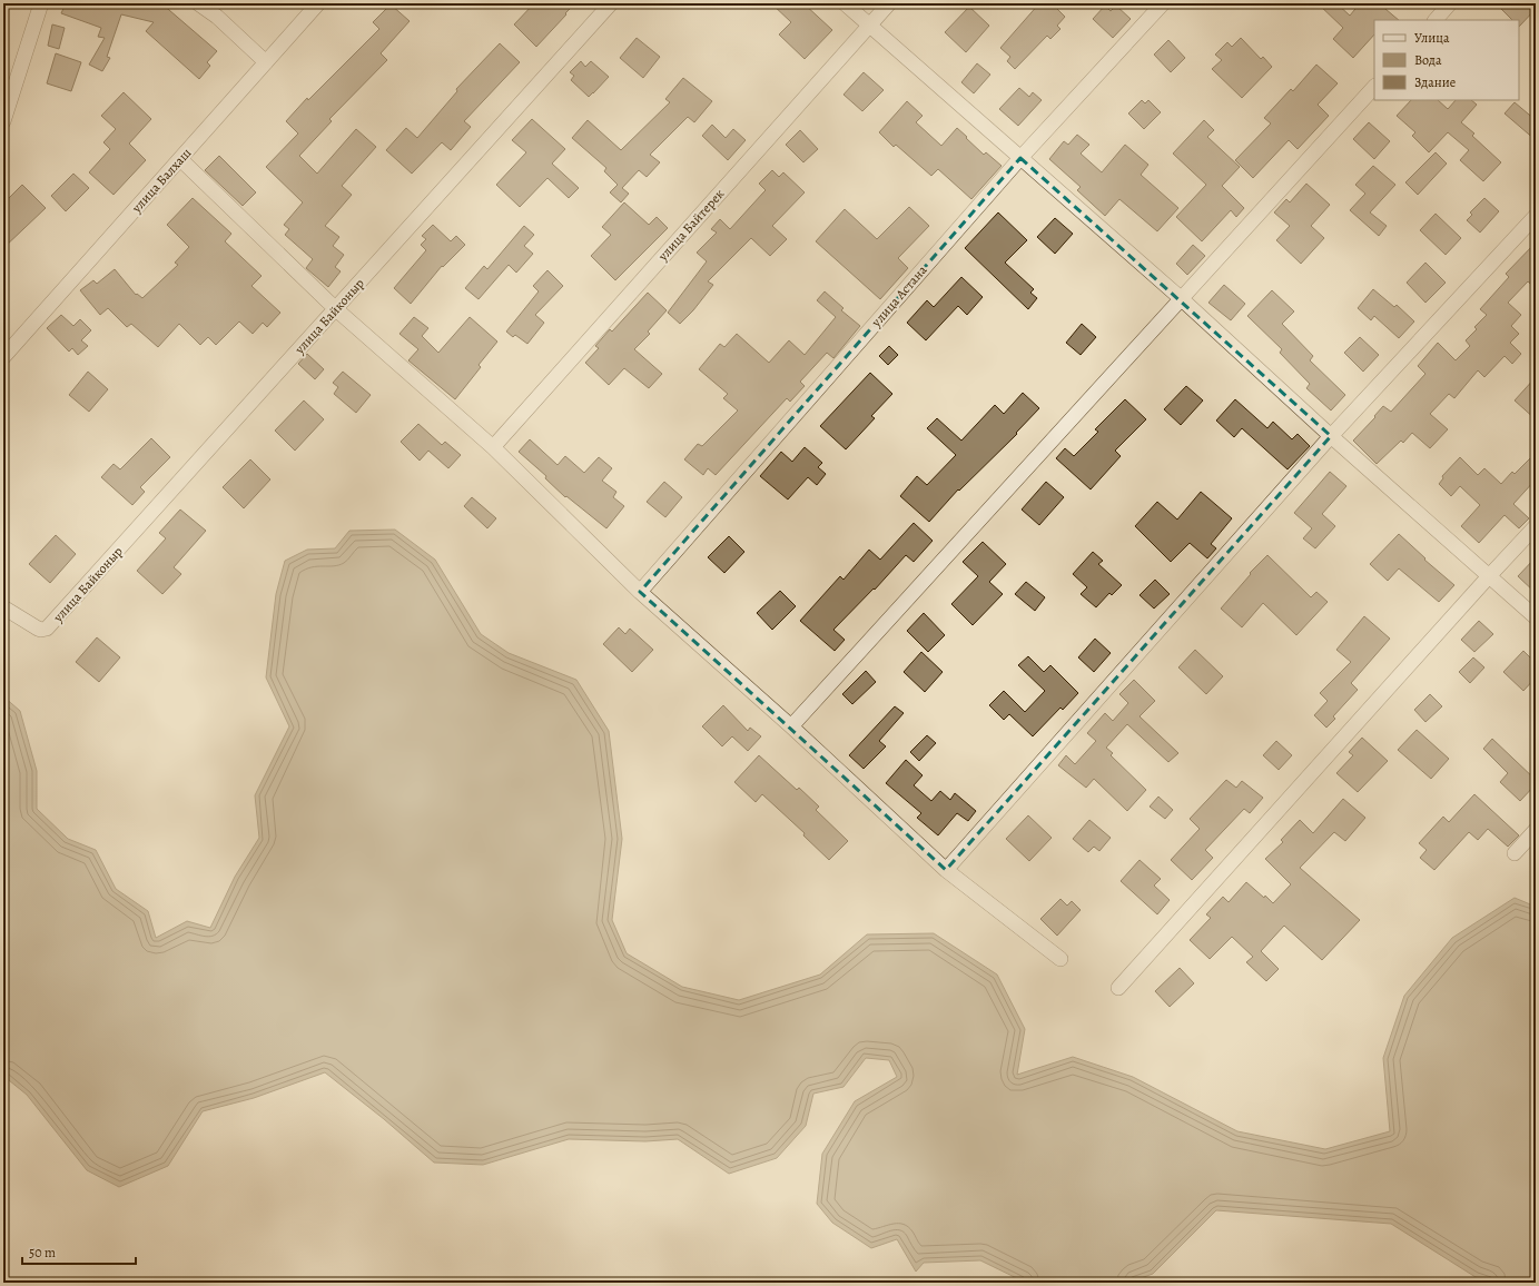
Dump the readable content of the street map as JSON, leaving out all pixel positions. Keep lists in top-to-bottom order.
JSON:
{
  "streets": {
    "street": [
      "улица Балхаш",
      "улица Байтерек",
      "улица Астана",
      "улица Байконыр"
    ]
  },
  "legend": ["Улица", "Вода", "Здание"],
  "scale_bar": "50 m"
}
